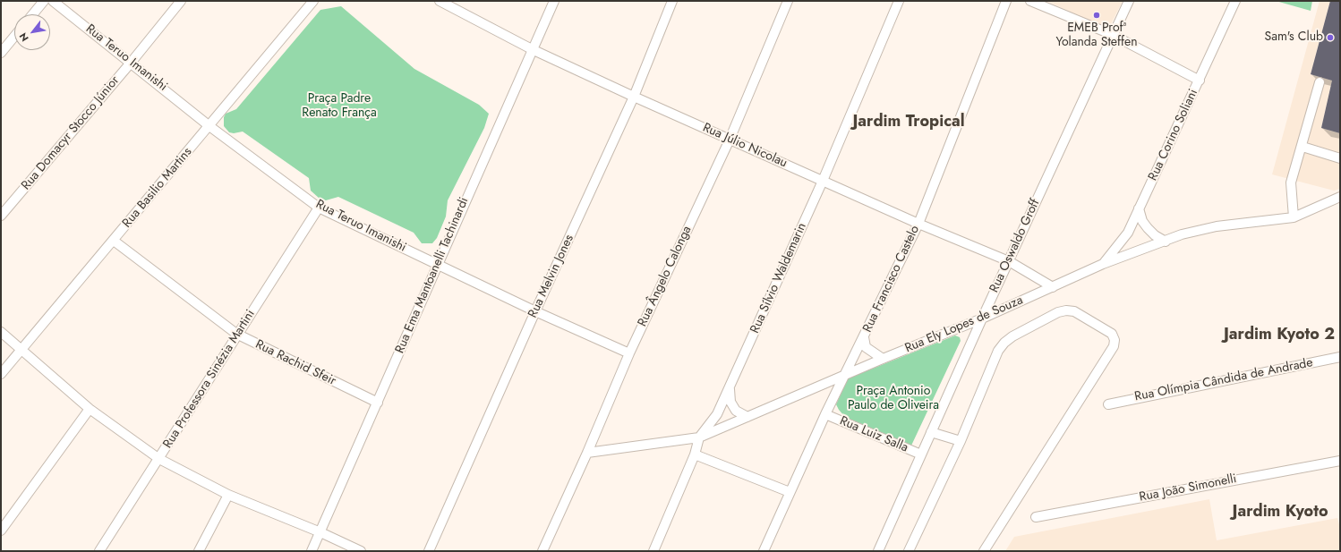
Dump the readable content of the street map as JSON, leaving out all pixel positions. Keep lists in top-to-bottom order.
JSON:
{
  "streets": {
    "street": [
      "Rua Teruo Imanishi",
      "Rua Domacyr Stocco Júnior",
      "Rua Corino Soliani",
      "Rua Júlio Nicolau",
      "Rua Basilio Martins",
      "Rua Oswaldo Groff",
      "Rua Ema Mantoanelli Tachinardi",
      "Rua Melvin Jones",
      "Rua Ângelo Calonga",
      "Rua Sílvio Waldemarin",
      "Rua Francisco Castelo",
      "Rua Ely Lopes de Souza",
      "Rua Rachid Sfeir",
      "Rua Professora Sinézia Martini",
      "Rua Olímpia Cândida de Andrade",
      "Rua Luiz Salla",
      "Rua João Simonelli"
    ]
  },
  "crossings": [
    ["Rua Teruo Imanishi", "Rua Domacyr Stocco Júnior"],
    ["Rua Teruo Imanishi", "Rua Basilio Martins"],
    ["Rua Teruo Imanishi", "Rua Ema Mantoanelli Tachinardi"],
    ["Rua Teruo Imanishi", "Rua Melvin Jones"],
    ["Rua Teruo Imanishi", "Rua Ângelo Calonga"],
    ["Rua Teruo Imanishi", "Rua Professora Sinézia Martini"],
    ["Rua Corino Soliani", "Rua Ely Lopes de Souza"],
    ["Rua Júlio Nicolau", "Rua Oswaldo Groff"],
    ["Rua Júlio Nicolau", "Rua Ema Mantoanelli Tachinardi"],
    ["Rua Júlio Nicolau", "Rua Melvin Jones"],
    ["Rua Júlio Nicolau", "Rua Ângelo Calonga"],
    ["Rua Júlio Nicolau", "Rua Sílvio Waldemarin"],
    ["Rua Júlio Nicolau", "Rua Francisco Castelo"],
    ["Rua Júlio Nicolau", "Rua Ely Lopes de Souza"],
    ["Rua Basilio Martins", "Rua Rachid Sfeir"],
    ["Rua Oswaldo Groff", "Rua Ely Lopes de Souza"],
    ["Rua Oswaldo Groff", "Rua Luiz Salla"],
    ["Rua Ema Mantoanelli Tachinardi", "Rua Rachid Sfeir"],
    ["Rua Ângelo Calonga", "Rua Ely Lopes de Souza"],
    ["Rua Sílvio Waldemarin", "Rua Ely Lopes de Souza"],
    ["Rua Francisco Castelo", "Rua Ely Lopes de Souza"],
    ["Rua Francisco Castelo", "Rua Luiz Salla"],
    ["Rua Rachid Sfeir", "Rua Professora Sinézia Martini"]
  ],
  "districts": ["Jardim Tropical", "Jardim Kyoto 2", "Jardim Kyoto"],
  "parks": ["Praça Padre Renato França", "Praça Antonio Paulo de Oliveira"],
  "places": ["EMEB Profª Yolanda Steffen", "Sam's Club"],
  "north": "bottom left"
}
